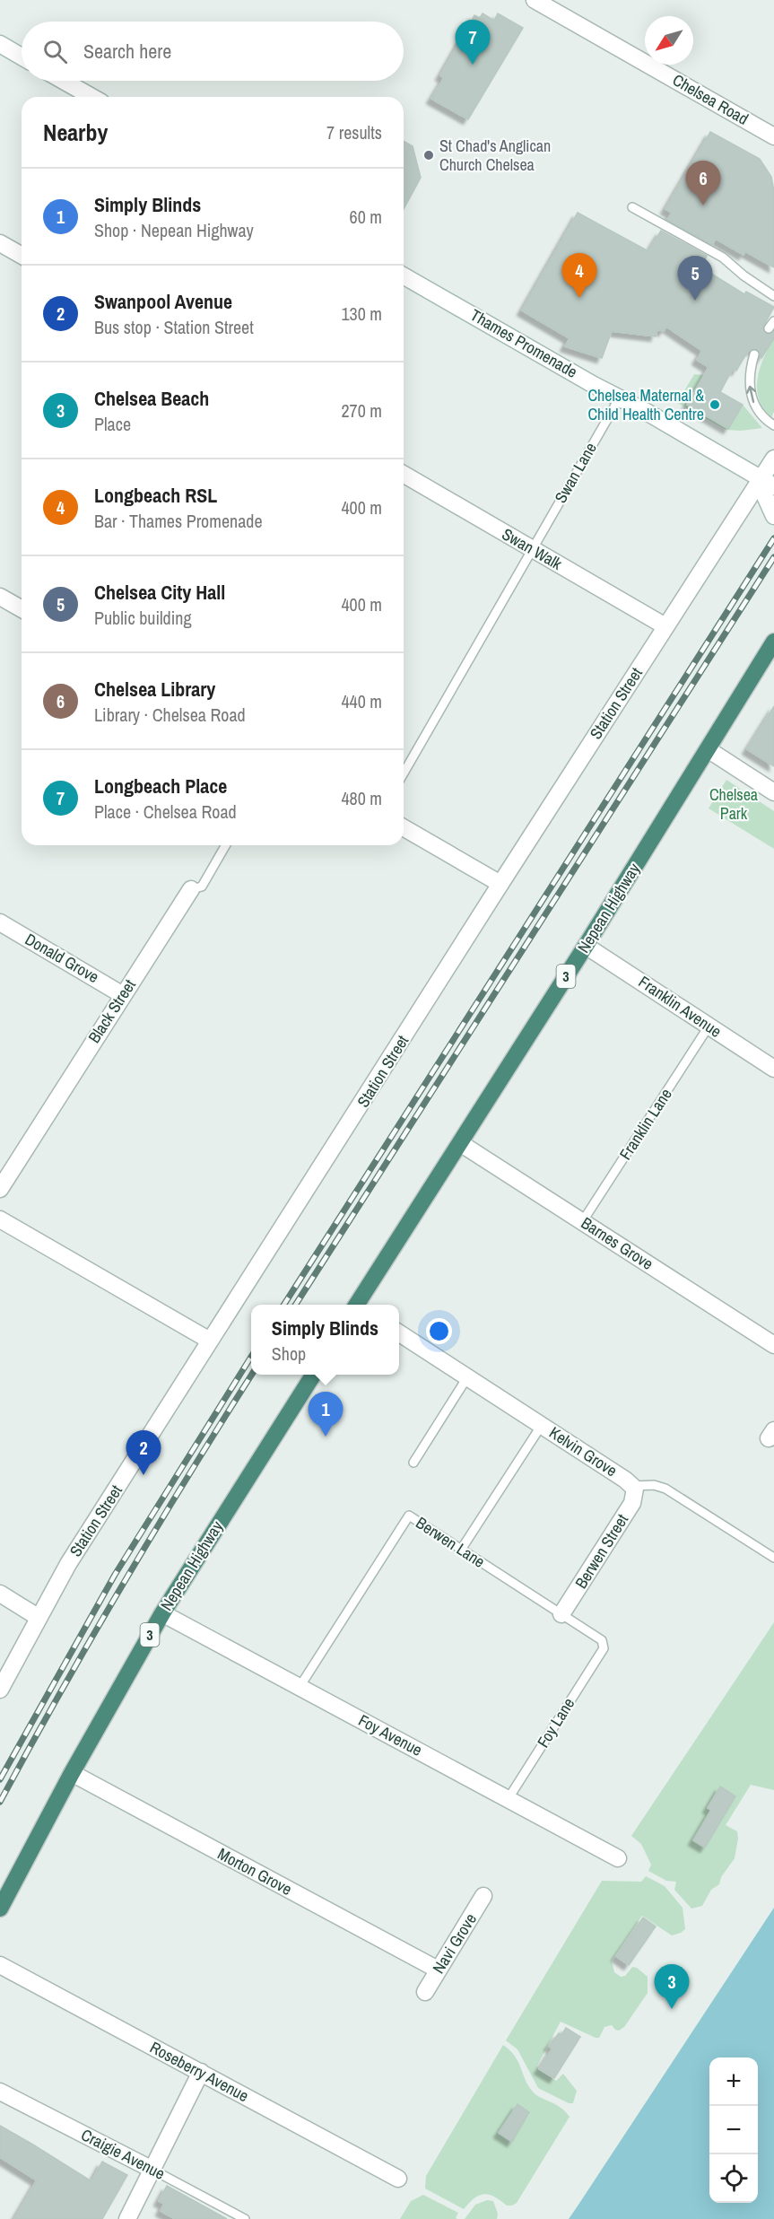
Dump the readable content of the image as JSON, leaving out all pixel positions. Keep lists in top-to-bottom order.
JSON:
{
  "streets": {
    "highway": ["Nepean Highway", "3"],
    "street": [
      "Chelsea Road",
      "Thames Promenade",
      "Swan Walk",
      "Station Street",
      "Donald Grove",
      "Franklin Avenue",
      "Black Street",
      "Barnes Grove",
      "Kelvin Grove",
      "Berwen Street",
      "Foy Avenue",
      "Morton Grove",
      "Navi Grove",
      "Roseberry Avenue",
      "Craigie Avenue"
    ],
    "lane": [
      "Swan Lane",
      "Franklin Lane",
      "Berwen Lane",
      "Foy Lane"
    ]
  },
  "crossings": [
    ["Thames Promenade", "Swan Lane"],
    ["Thames Promenade", "Station Street"],
    ["Swan Lane", "Swan Walk"],
    ["Swan Walk", "Station Street"],
    ["Nepean Highway", "Franklin Avenue"],
    ["Nepean Highway", "Barnes Grove"],
    ["Nepean Highway", "Foy Avenue"],
    ["Nepean Highway", "Morton Grove"],
    ["Donald Grove", "Black Street"],
    ["Franklin Avenue", "Franklin Lane"],
    ["Franklin Lane", "Barnes Grove"],
    ["Kelvin Grove", "Berwen Street"],
    ["Berwen Lane", "Berwen Street"],
    ["Berwen Lane", "Foy Lane"],
    ["Berwen Lane", "Foy Avenue"],
    ["Foy Lane", "Foy Avenue"],
    ["Morton Grove", "Navi Grove"]
  ],
  "parks": ["Chelsea Park"],
  "places": ["St Chad's Anglican Church Chelsea", "Chelsea Maternal & Child Health Centre"],
  "north": "bottom left",
  "page": {
    "pins": [
      "7",
      "6",
      "4",
      "5",
      "1",
      "2",
      "3"
    ],
    "search": "Search here",
    "heading": ["Nearby", "7 results"],
    "list": [
      {
        "mark": "1",
        "name": "Simply Blinds",
        "note": "Shop · Nepean Highway",
        "value": "60 m"
      },
      {
        "mark": "2",
        "name": "Swanpool Avenue",
        "note": "Bus stop · Station Street",
        "value": "130 m"
      },
      {
        "mark": "3",
        "name": "Chelsea Beach",
        "note": "Place",
        "value": "270 m"
      },
      {
        "mark": "4",
        "name": "Longbeach RSL",
        "note": "Bar · Thames Promenade",
        "value": "400 m"
      },
      {
        "mark": "5",
        "name": "Chelsea City Hall",
        "note": "Public building",
        "value": "400 m"
      },
      {
        "mark": "6",
        "name": "Chelsea Library",
        "note": "Library · Chelsea Road",
        "value": "440 m"
      },
      {
        "mark": "7",
        "name": "Longbeach Place",
        "note": "Place · Chelsea Road",
        "value": "480 m"
      }
    ],
    "popup": ["Simply Blinds", "Shop"],
    "map_buttons": ["+", "−"]
  }
}
